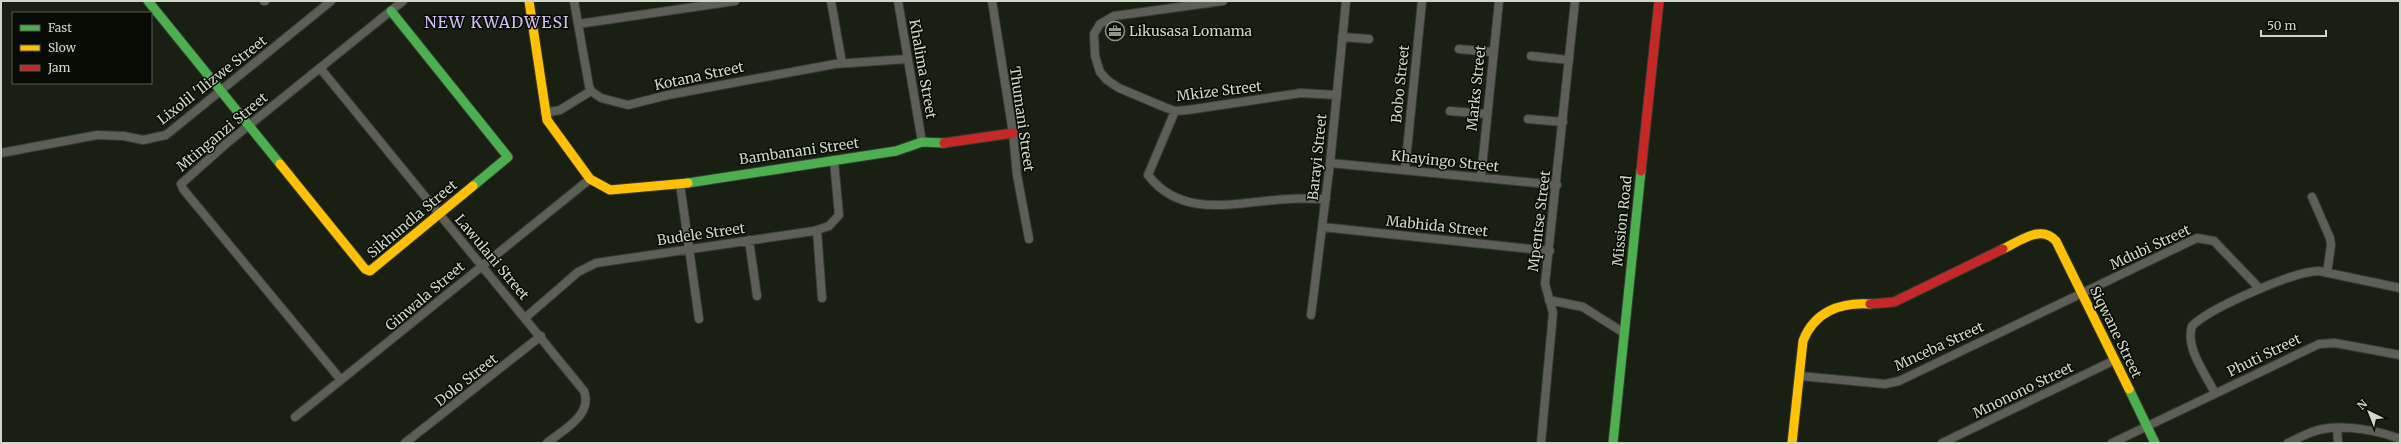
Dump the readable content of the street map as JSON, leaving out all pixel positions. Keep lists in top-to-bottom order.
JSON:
{
  "streets": {
    "street": [
      "Khalima Street",
      "Kotana Street",
      "Lixolil 'Ilizwe Street",
      "Bobo Street",
      "Marks Street",
      "Mkize Street",
      "Thumani Street",
      "Mtinganzi Street",
      "Bambanani Street",
      "Barayi Street",
      "Khayingo Street",
      "Sikhundla Street",
      "Mpentse Street",
      "Mission Road",
      "Mabhida Street",
      "Budele Street",
      "Mdubi Street",
      "Lawulani Street",
      "Ginwala Street",
      "Siqwane Street",
      "Mnceba Street",
      "Phuti Street",
      "Dolo Street",
      "Mnonono Street"
    ]
  },
  "crossings": [
    ["Khalima Street", "Kotana Street"],
    ["Khalima Street", "Bambanani Street"],
    ["Lixolil 'Ilizwe Street", "Sikhundla Street"],
    ["Bobo Street", "Khayingo Street"],
    ["Marks Street", "Khayingo Street"],
    ["Mkize Street", "Barayi Street"],
    ["Thumani Street", "Bambanani Street"],
    ["Mtinganzi Street", "Sikhundla Street"],
    ["Mtinganzi Street", "Lawulani Street"],
    ["Mtinganzi Street", "Ginwala Street"],
    ["Bambanani Street", "Budele Street"],
    ["Bambanani Street", "Ginwala Street"],
    ["Barayi Street", "Khayingo Street"],
    ["Barayi Street", "Mabhida Street"],
    ["Khayingo Street", "Mpentse Street"],
    ["Sikhundla Street", "Lawulani Street"],
    ["Mpentse Street", "Mabhida Street"],
    ["Budele Street", "Lawulani Street"],
    ["Mdubi Street", "Siqwane Street"],
    ["Mdubi Street", "Mnceba Street"],
    ["Lawulani Street", "Ginwala Street"],
    ["Lawulani Street", "Dolo Street"],
    ["Siqwane Street", "Mnceba Street"],
    ["Siqwane Street", "Phuti Street"],
    ["Siqwane Street", "Mnonono Street"]
  ],
  "districts": ["NEW KWADWESI"],
  "places": {
    "office": ["Likusasa Lomama"]
  },
  "legend": ["Fast", "Slow", "Jam"],
  "scale_bar": "50 m",
  "north": "top left"
}
